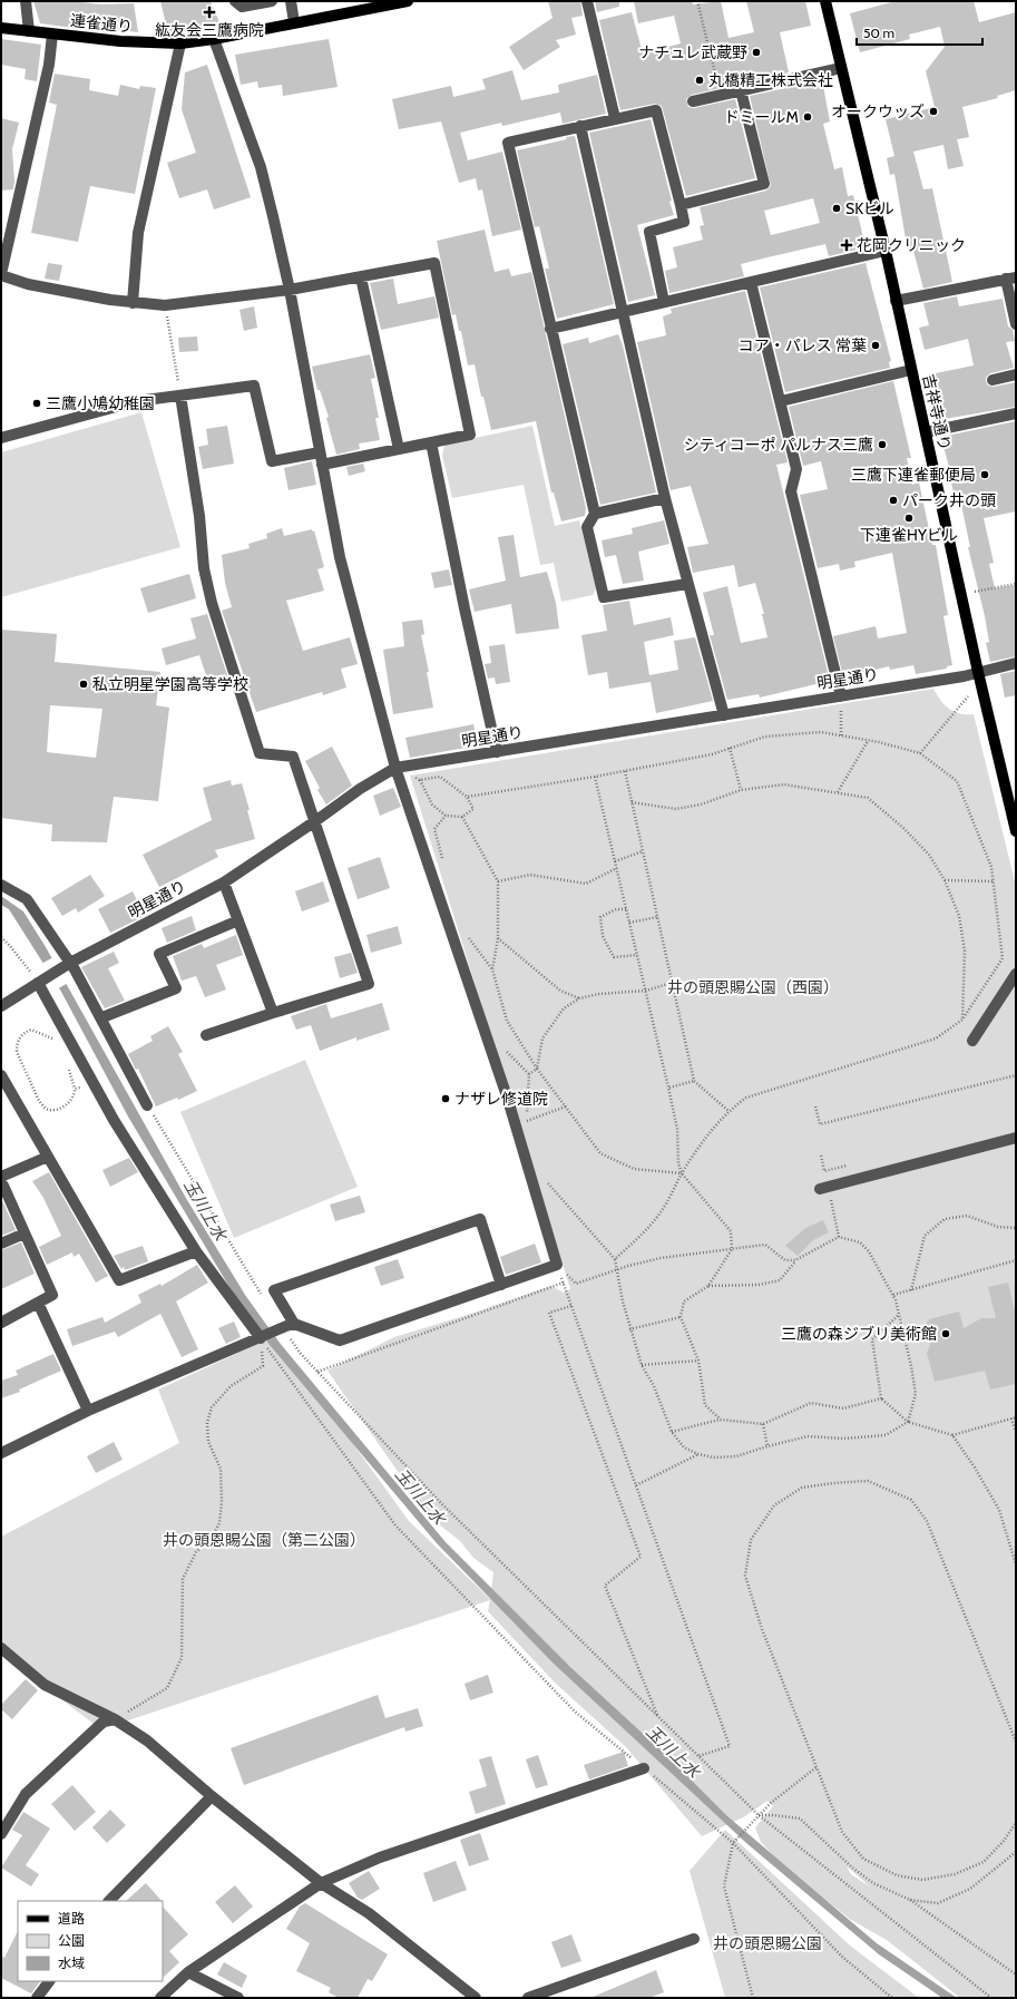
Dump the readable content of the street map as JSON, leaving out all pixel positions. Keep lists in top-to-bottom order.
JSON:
{
  "streets": {
    "main road": ["連雀通り", "吉祥寺通り"],
    "street": ["明星通り"]
  },
  "crossings": [
    ["吉祥寺通り", "明星通り"]
  ],
  "water": ["玉川上水"],
  "parks": ["井の頭恩賜公園（西園）", "井の頭恩賜公園（第二公園）", "井の頭恩賜公園"],
  "places": {
    "health": ["紘友会三鷹病院", "花岡クリニック"],
    "other": [
      "ナチュレ武蔵野",
      "丸橋精工株式会社",
      "オークウッズ",
      "ドミールM",
      "SKビル",
      "コア・パレス 常葉",
      "三鷹小鳩幼稚園",
      "シティコーポ パルナス三鷹",
      "三鷹下連雀郵便局",
      "パーク井の頭",
      "下連雀HYビル",
      "私立明星学園高等学校",
      "ナザレ修道院",
      "三鷹の森ジブリ美術館"
    ]
  },
  "legend": ["道路", "公園", "水域"],
  "scale_bar": "50 m"
}
